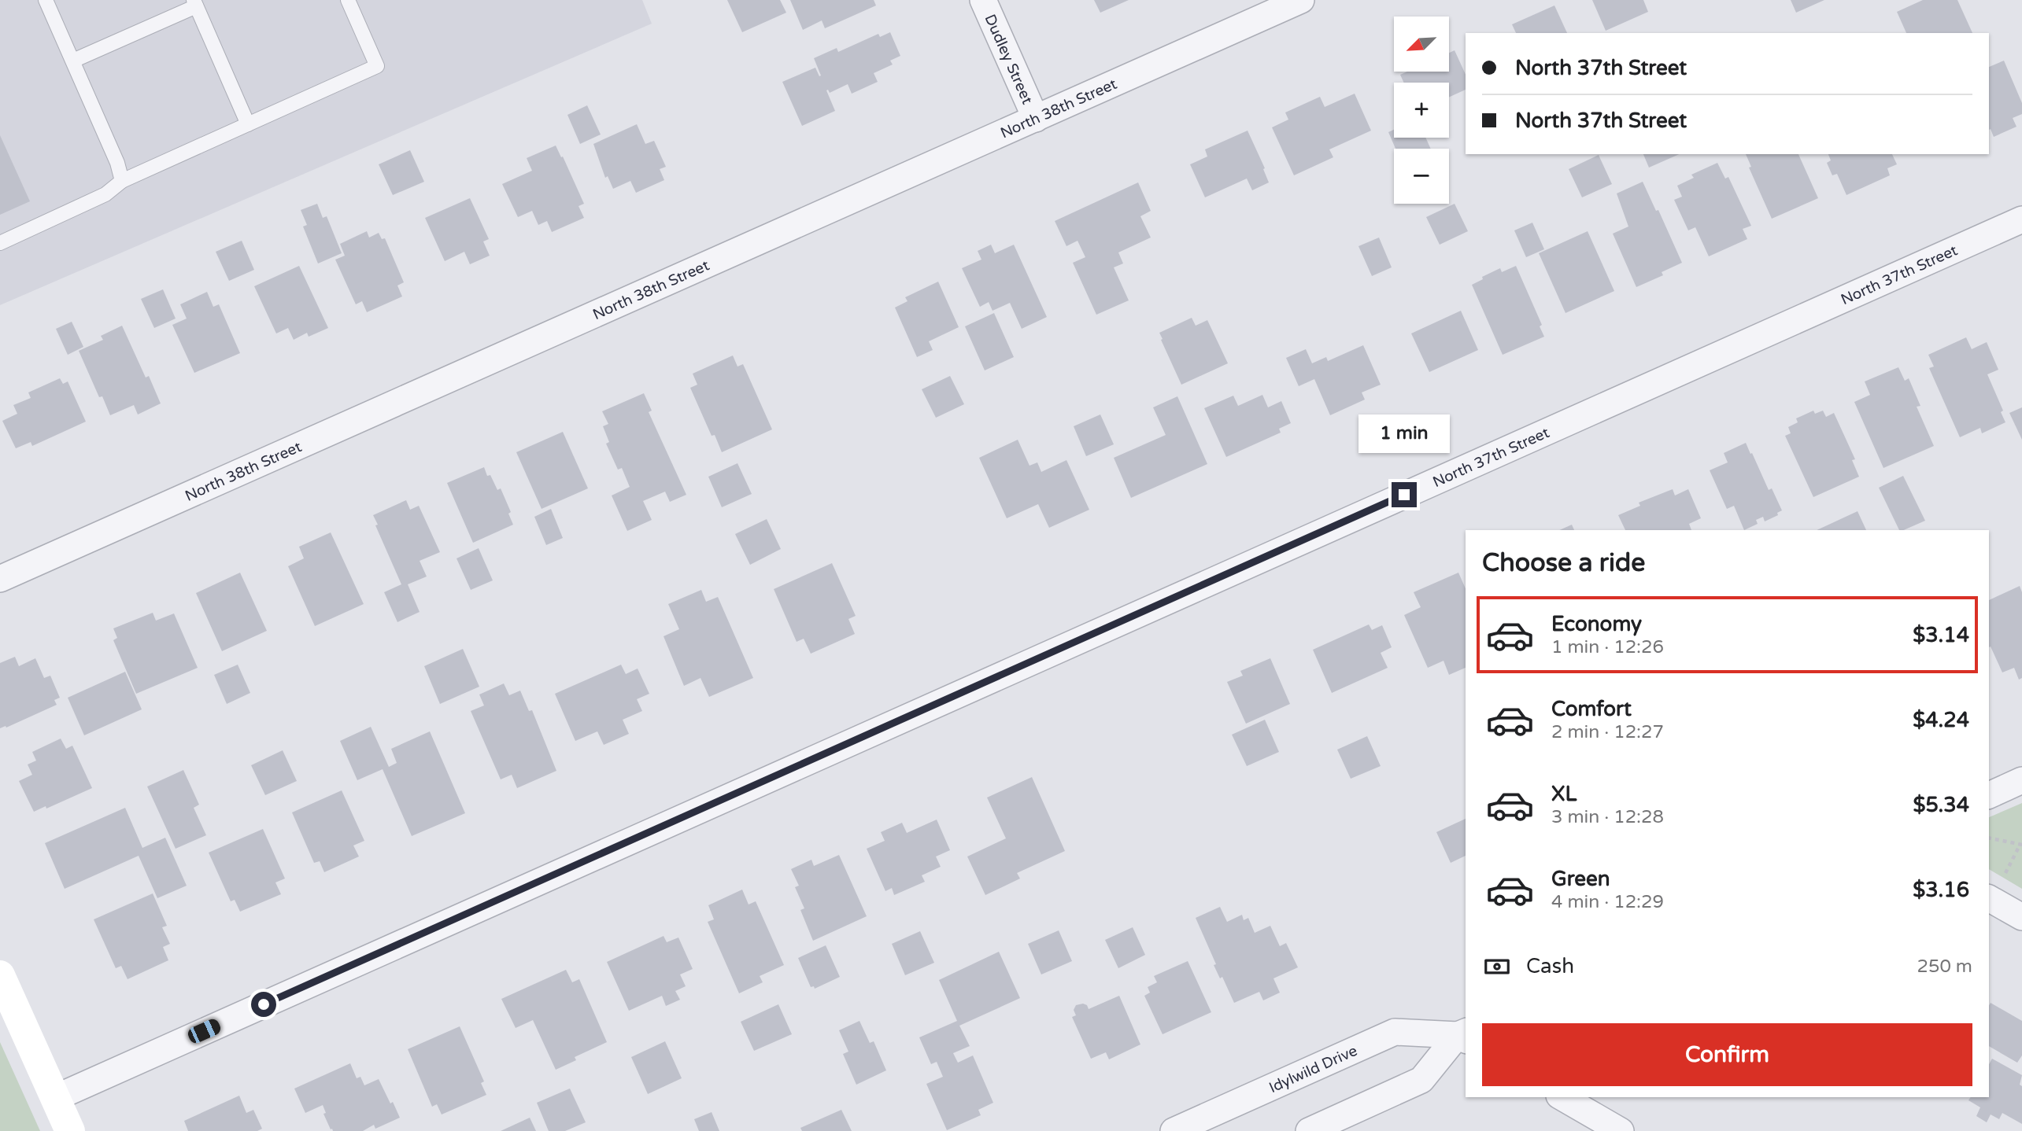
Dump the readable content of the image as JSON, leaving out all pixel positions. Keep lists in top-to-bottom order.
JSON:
{
  "streets": {
    "street": [
      "Dudley Street",
      "North 38th Street",
      "North 37th Street",
      "Idylwild Drive"
    ]
  },
  "crossings": [
    ["Dudley Street", "North 38th Street"]
  ],
  "north": "bottom left",
  "page": {
    "map_buttons": ["+", "−"],
    "banner": ["North 37th Street", "North 37th Street"],
    "bubble": "1 min",
    "heading": "Choose a ride",
    "list": [
      {
        "name": "Economy",
        "note": "1 min · 12:26",
        "value": "$3.14"
      },
      {
        "name": "Comfort",
        "note": "2 min · 12:27",
        "value": "$4.24"
      },
      {
        "name": "XL",
        "note": "3 min · 12:28",
        "value": "$5.34"
      },
      {
        "name": "Green",
        "note": "4 min · 12:29",
        "value": "$3.16"
      }
    ],
    "pay": ["Cash", "250 m"],
    "buttons": "Confirm"
  }
}
